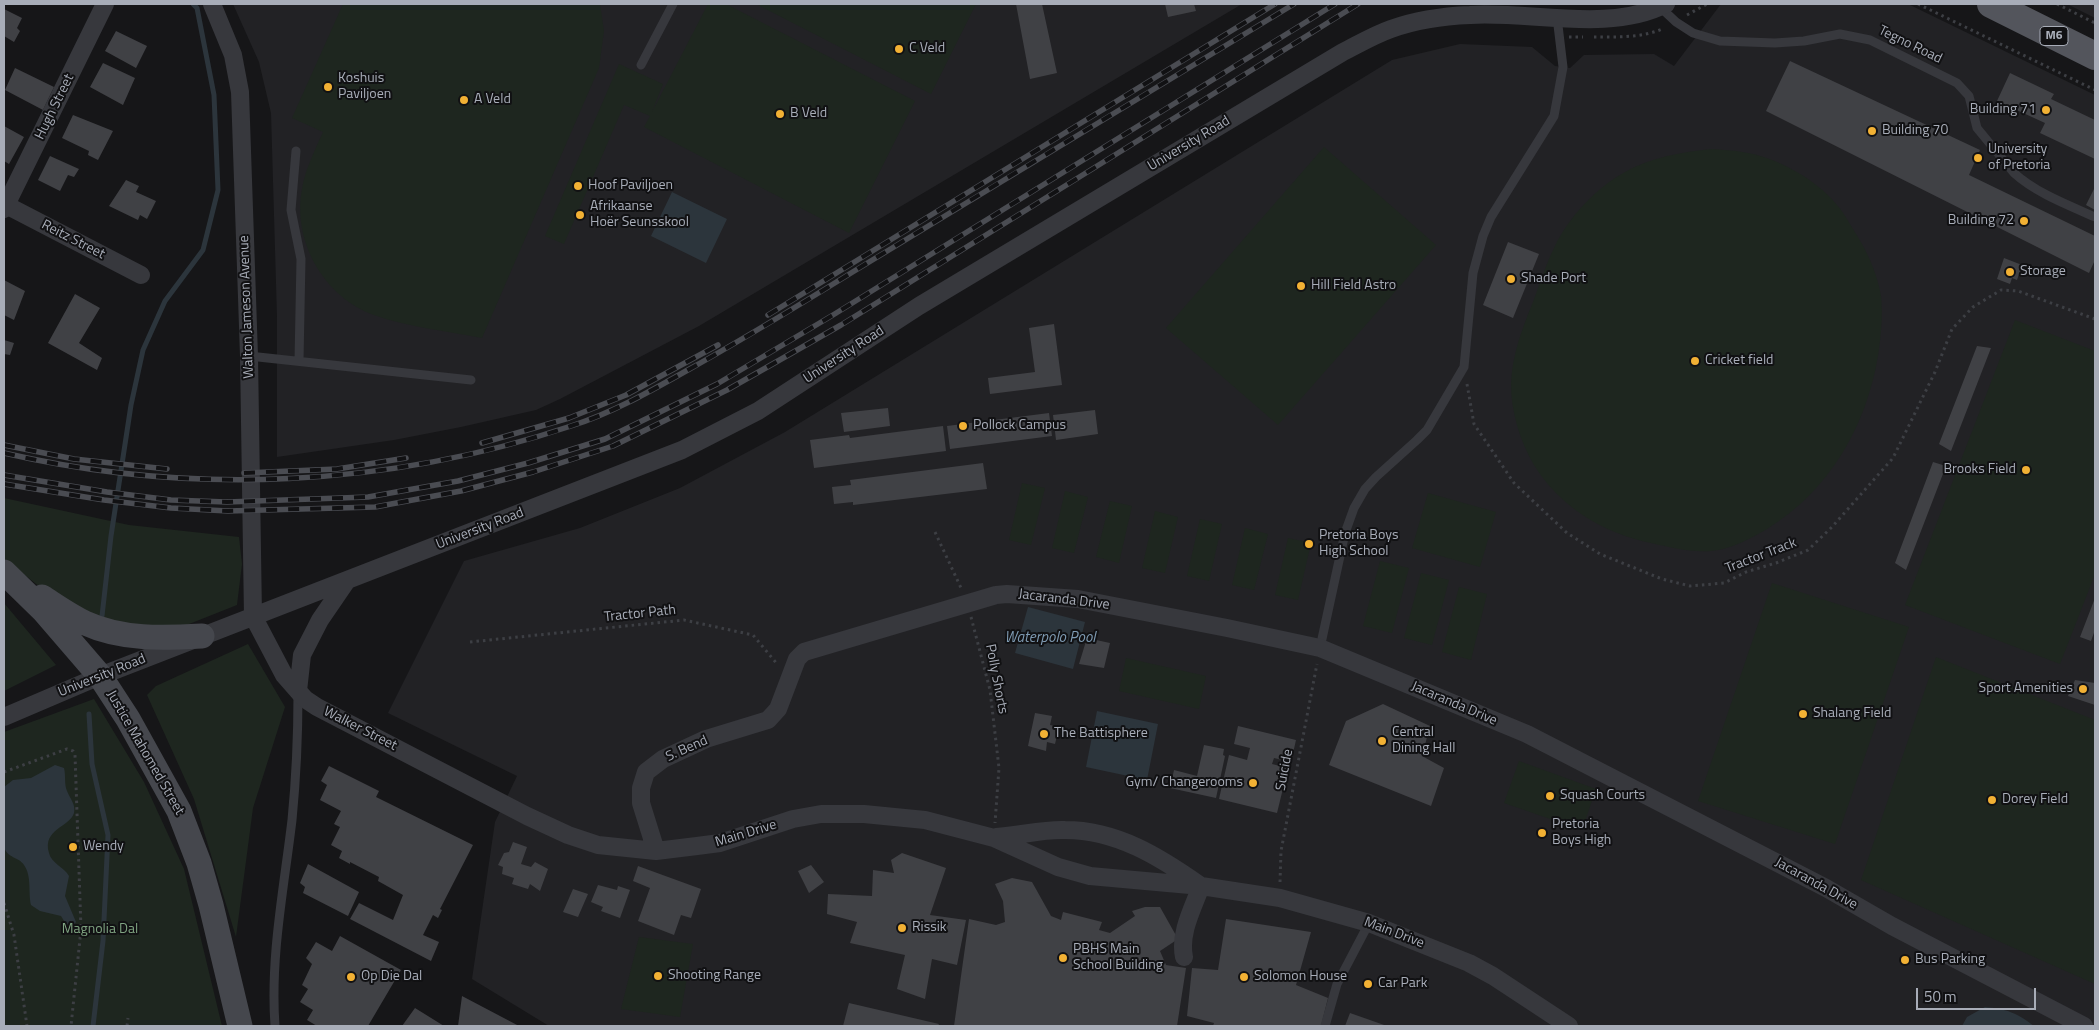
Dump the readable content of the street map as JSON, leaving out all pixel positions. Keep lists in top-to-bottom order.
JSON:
{
  "streets": {
    "main road": ["M6", "Justice Mahomed Street"],
    "street": [
      "Hugh Street",
      "University Road",
      "Reitz Street",
      "Walton Jameson Avenue",
      "Jacaranda Drive",
      "Walker Street",
      "S. Bend",
      "Main Drive"
    ],
    "lane": ["Tegno Road"],
    "path": [
      "Tractor Track",
      "Tractor Path",
      "Polly Shorts",
      "Suicide"
    ]
  },
  "crossings": [
    ["Tegno Road", "University Road"],
    ["Hugh Street", "Reitz Street"],
    ["University Road", "Walton Jameson Avenue"],
    ["University Road", "Walker Street"],
    ["University Road", "Justice Mahomed Street"],
    ["Walton Jameson Avenue", "Walker Street"],
    ["Jacaranda Drive", "Tractor Path"],
    ["Jacaranda Drive", "Polly Shorts"],
    ["Jacaranda Drive", "S. Bend"],
    ["Jacaranda Drive", "Suicide"],
    ["Tractor Path", "S. Bend"],
    ["Polly Shorts", "Main Drive"],
    ["Walker Street", "Main Drive"],
    ["S. Bend", "Main Drive"],
    ["Suicide", "Main Drive"]
  ],
  "water": ["Waterpolo Pool"],
  "parks": ["Magnolia Dal"],
  "places": [
    "C Veld",
    "Koshuis Paviljoen",
    "A Veld",
    "Building 71",
    "B Veld",
    "Building 70",
    "University of Pretoria",
    "Hoof Paviljoen",
    "Afrikaanse Hoër Seunsskool",
    "Building 72",
    "Storage",
    "Shade Port",
    "Hill Field Astro",
    "Cricket field",
    "Pollock Campus",
    "Brooks Field",
    "Pretoria Boys High School",
    "Sport Amenities",
    "Shalang Field",
    "The Battisphere",
    "Central Dining Hall",
    "Gym/ Changerooms",
    "Squash Courts",
    "Dorey Field",
    "Pretoria Boys High",
    "Wendy",
    "Rissik",
    "PBHS Main School Building",
    "Bus Parking",
    "Shooting Range",
    "Op Die Dal",
    "Solomon House",
    "Car Park"
  ],
  "scale_bar": "50 m"
}
